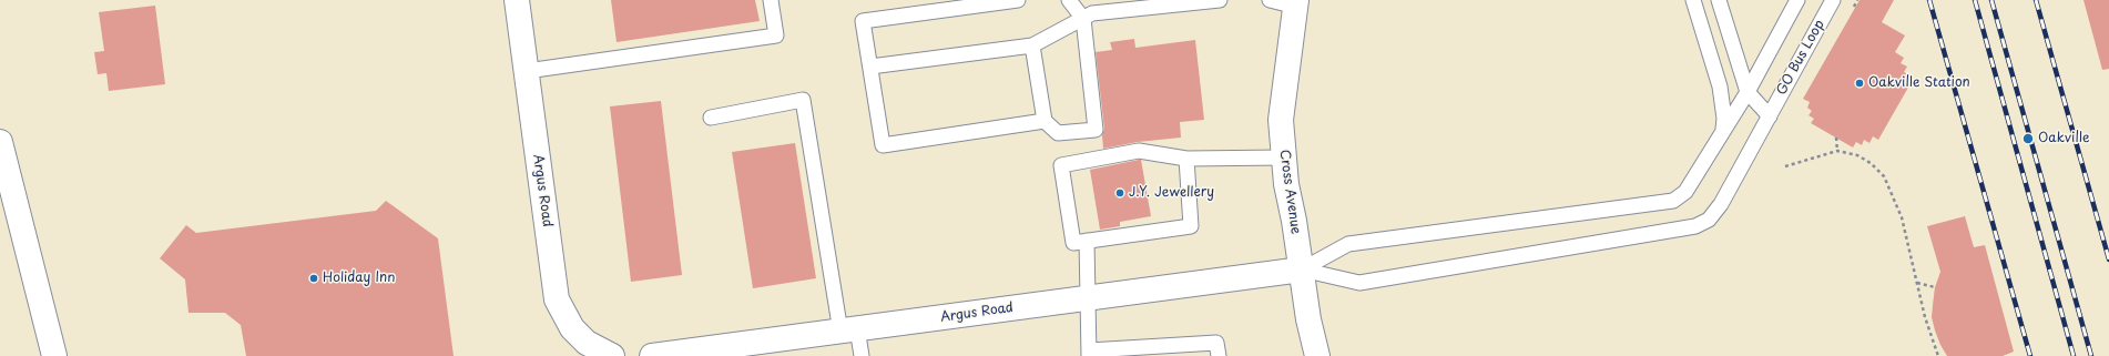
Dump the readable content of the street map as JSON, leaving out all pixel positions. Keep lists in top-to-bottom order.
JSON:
{
  "streets": {
    "street": ["Argus Road", "Cross Avenue"],
    "lane": ["GO Bus Loop"]
  },
  "crossings": [
    ["GO Bus Loop", "Argus Road"],
    ["GO Bus Loop", "Cross Avenue"],
    ["Argus Road", "Cross Avenue"]
  ],
  "places": [
    "Oakville Station",
    "Oakville",
    "J.Y. Jewellery",
    "Holiday Inn"
  ]
}
